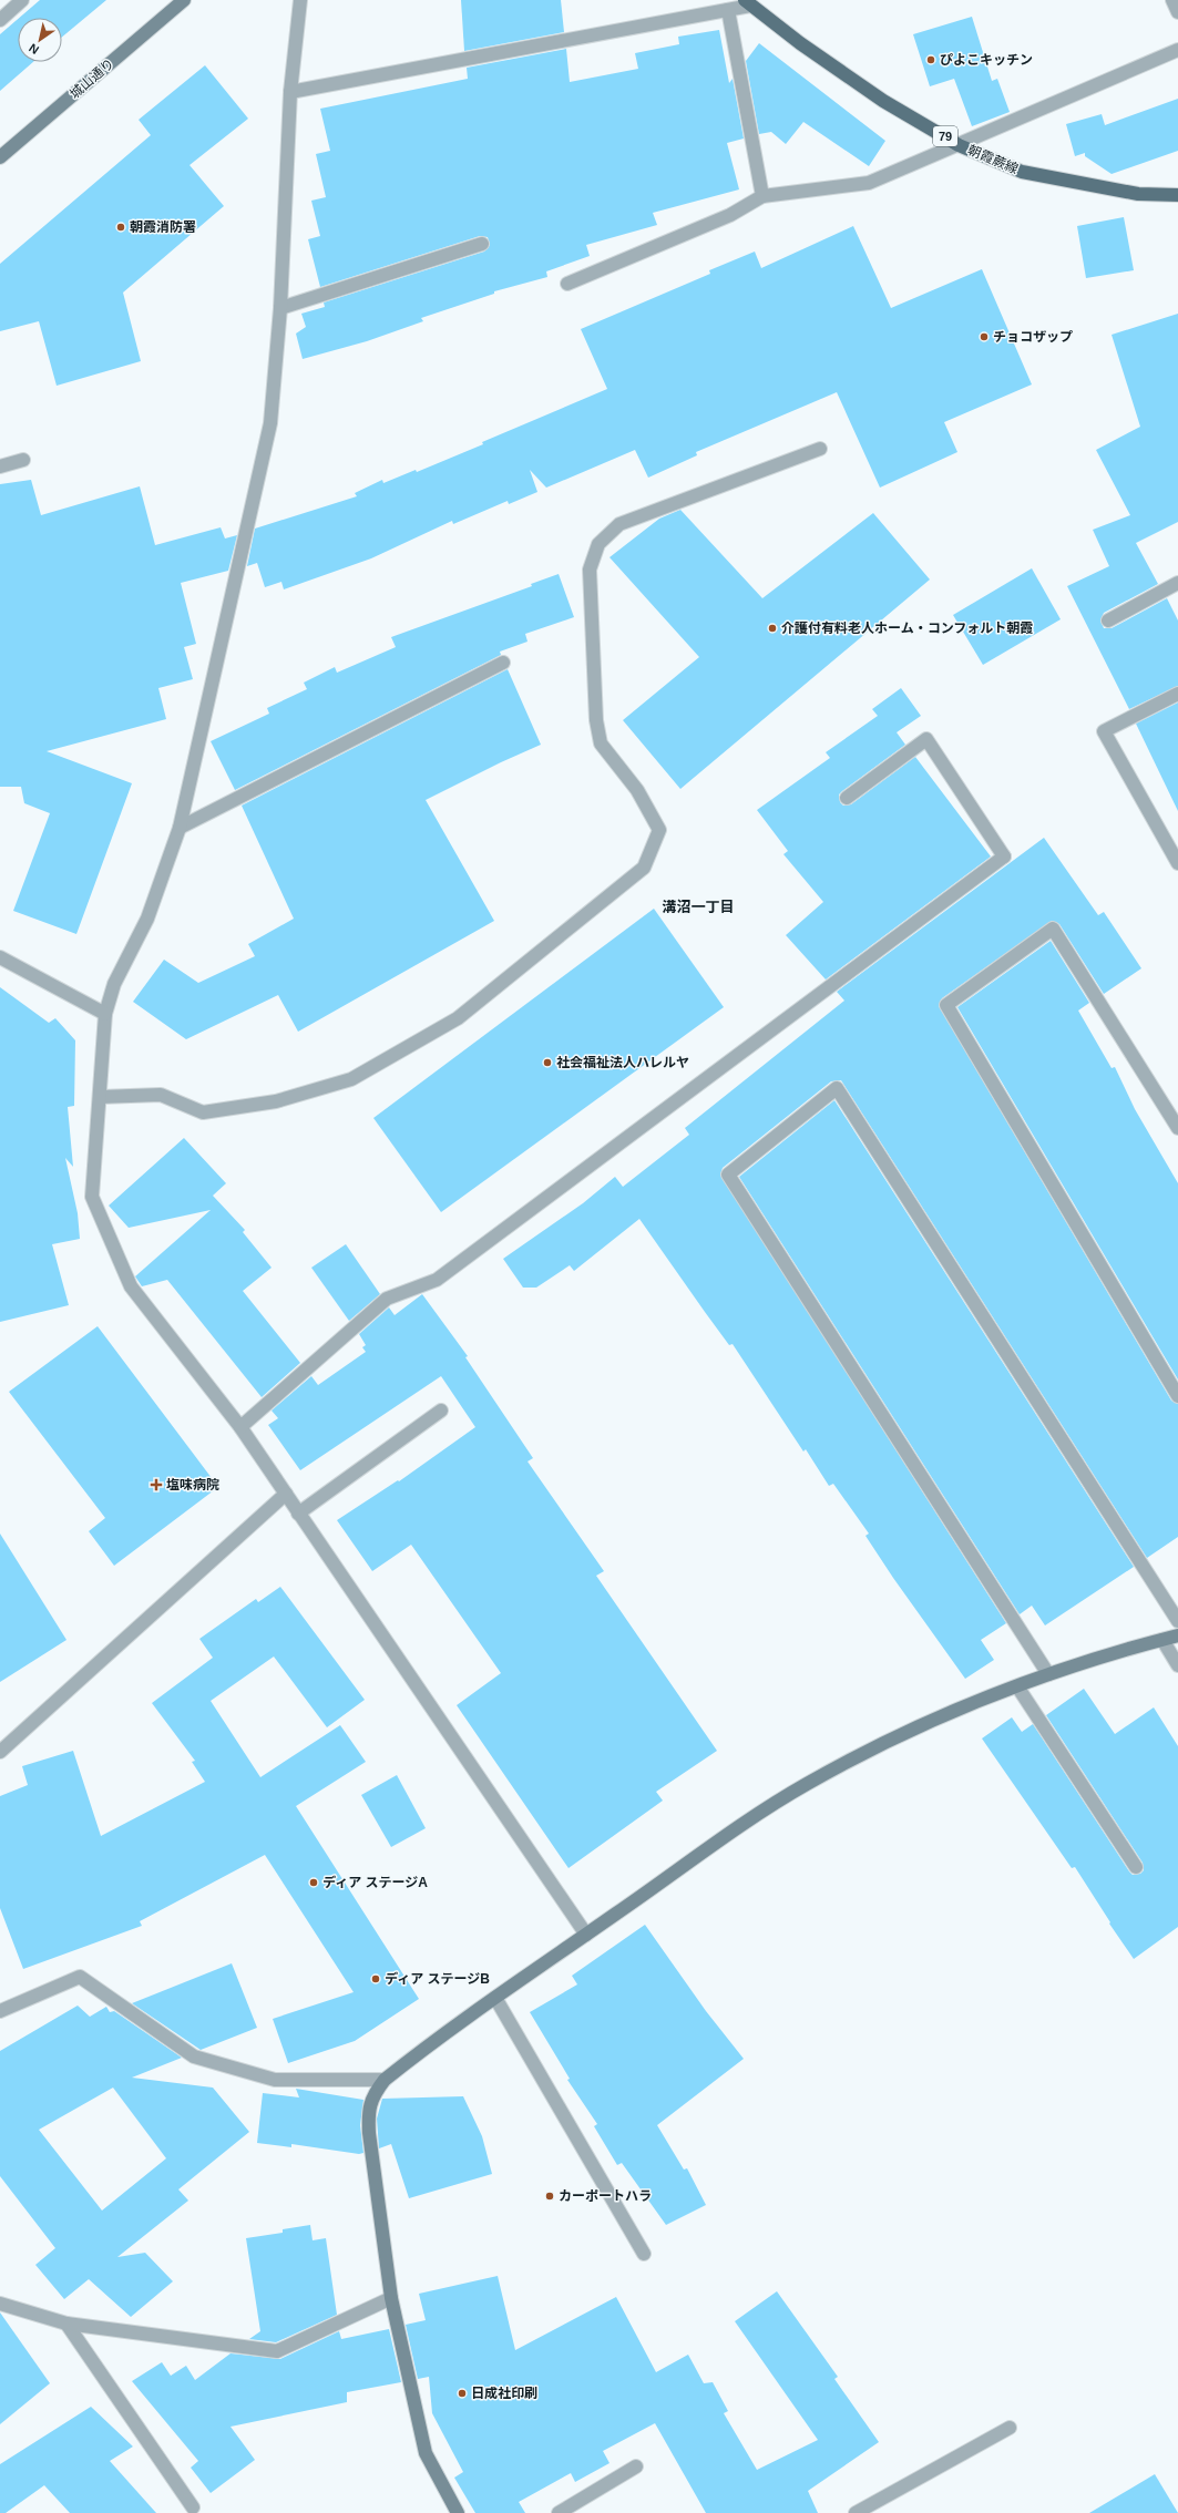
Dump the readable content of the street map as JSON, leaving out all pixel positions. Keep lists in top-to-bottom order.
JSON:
{
  "streets": {
    "main road": ["79", "朝霞蕨線"],
    "street": ["城山通り"]
  },
  "districts": ["溝沼一丁目"],
  "places": {
    "other": [
      "ぴよこキッチン",
      "朝霞消防署",
      "チョコザップ",
      "介護付有料老人ホーム・コンフォルト朝霞",
      "社会福祉法人ハレルヤ",
      "ディア ステージA",
      "ディア ステージB",
      "カーポートハラ",
      "日成社印刷"
    ],
    "health": ["塩味病院"]
  },
  "north": "bottom left"
}
